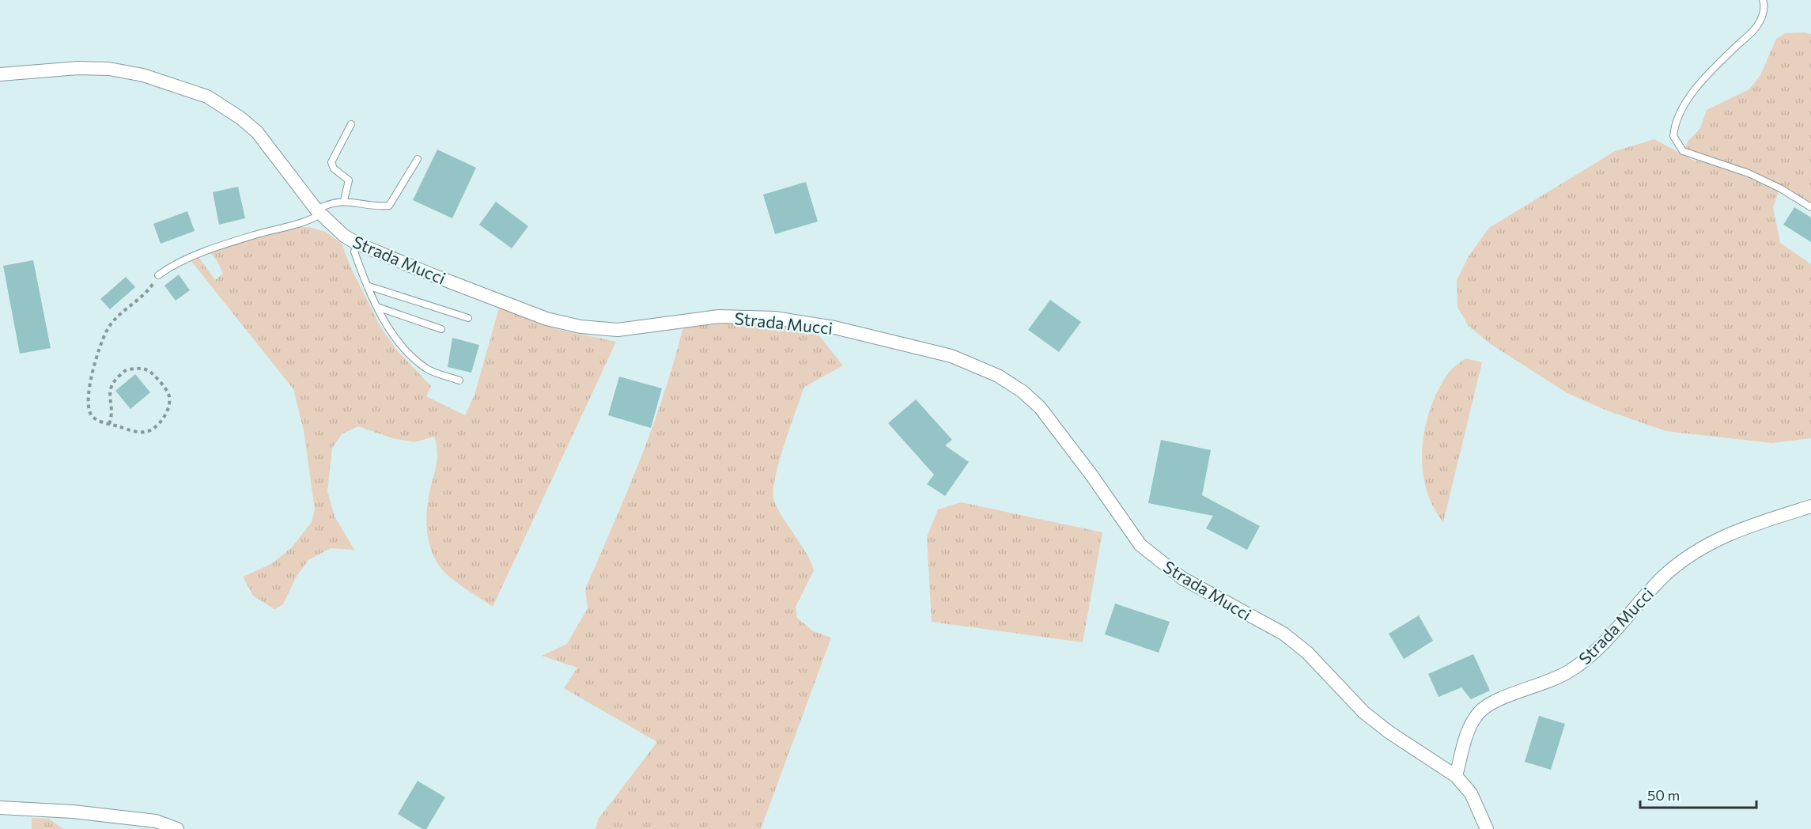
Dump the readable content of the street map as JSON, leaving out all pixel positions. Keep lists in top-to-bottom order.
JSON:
{
  "streets": {
    "street": ["Strada Mucci"]
  },
  "scale_bar": "50 m"
}
